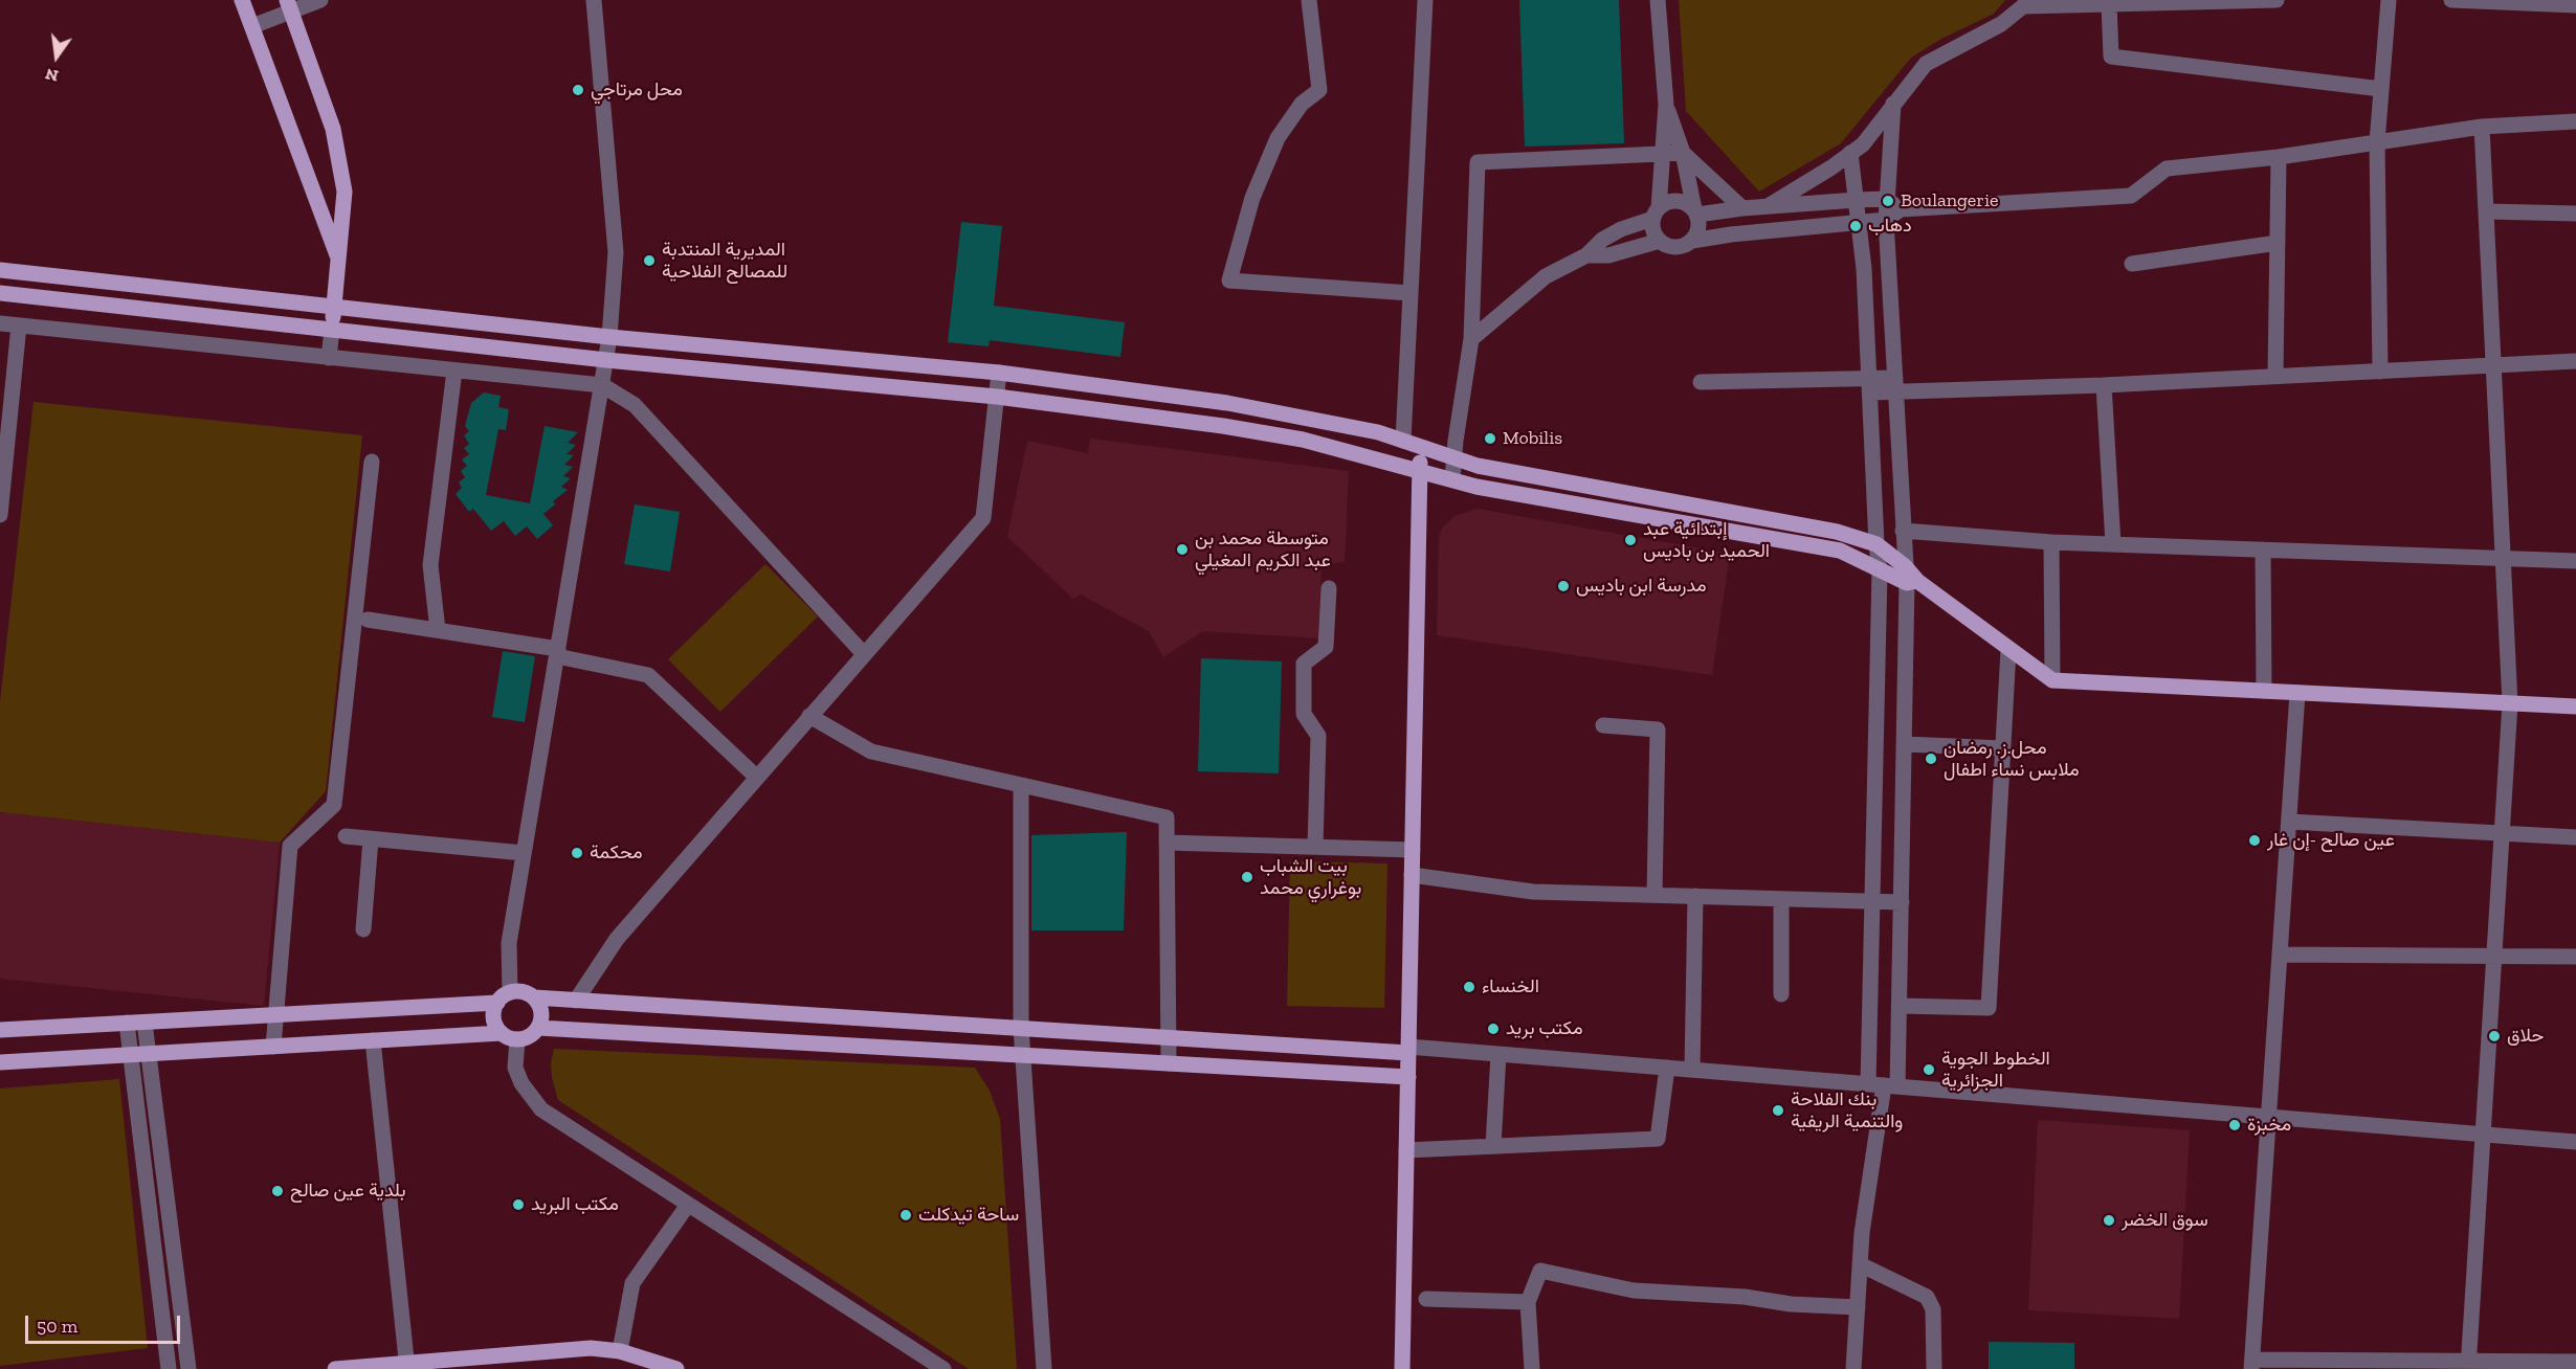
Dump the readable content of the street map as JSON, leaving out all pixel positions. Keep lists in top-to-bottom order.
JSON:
{
  "places": [
    "محل مرتاجي",
    "Boulangerie",
    "دهاب",
    "المديرية المنتدبة للمصالح الفلاحية",
    "Mobilis",
    "إبتدائية عبد الحميد بن باديس",
    "متوسطة محمد بن عبد الكريم المغيلي",
    "مدرسة ابن باديس",
    "محل.ز. رمضان ملابس نساء اطفال",
    "عين صالح -إن غار",
    "محكمة",
    "بيت الشباب بوغراري محمد",
    "الخنساء",
    "مكتب بريد",
    "حلاق",
    "الخطوط الجوية الجزائرية",
    "بنك الفلاحة والتنمية الريفية",
    "مخبزة",
    "بلدية عين صالح",
    "مكتب البريد",
    "ساحة تيدكلت",
    "سوق الخضر"
  ],
  "scale_bar": "50 m",
  "north": "bottom"
}
